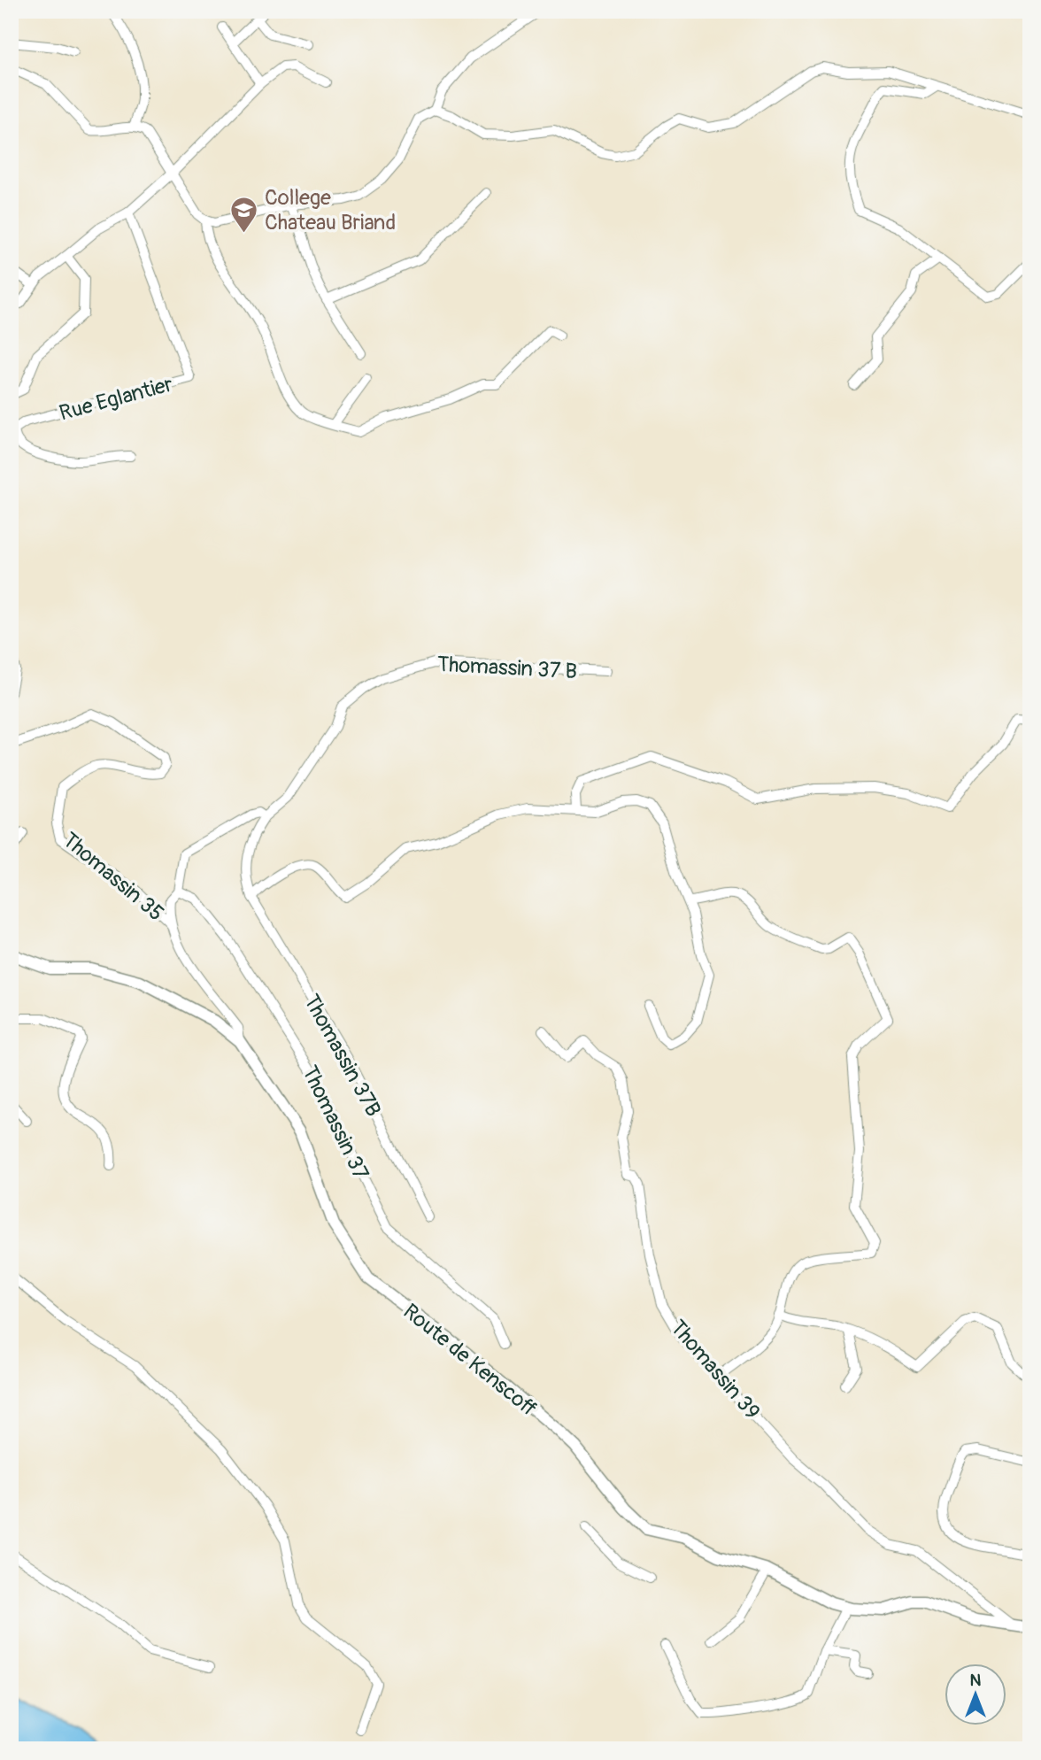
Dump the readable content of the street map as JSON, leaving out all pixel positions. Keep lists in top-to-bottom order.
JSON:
{
  "streets": {
    "main road": ["Route de Kenscoff"],
    "street": [
      "Rue Eglantier",
      "Thomassin 37 B",
      "Thomassin 35",
      "Thomassin 37B",
      "Thomassin 37",
      "Thomassin 39"
    ]
  },
  "crossings": [
    ["Thomassin 37 B", "Thomassin 37B"],
    ["Route de Kenscoff", "Thomassin 39"]
  ],
  "places": {
    "school or university": ["College Chateau Briand"]
  },
  "north": "top"
}
